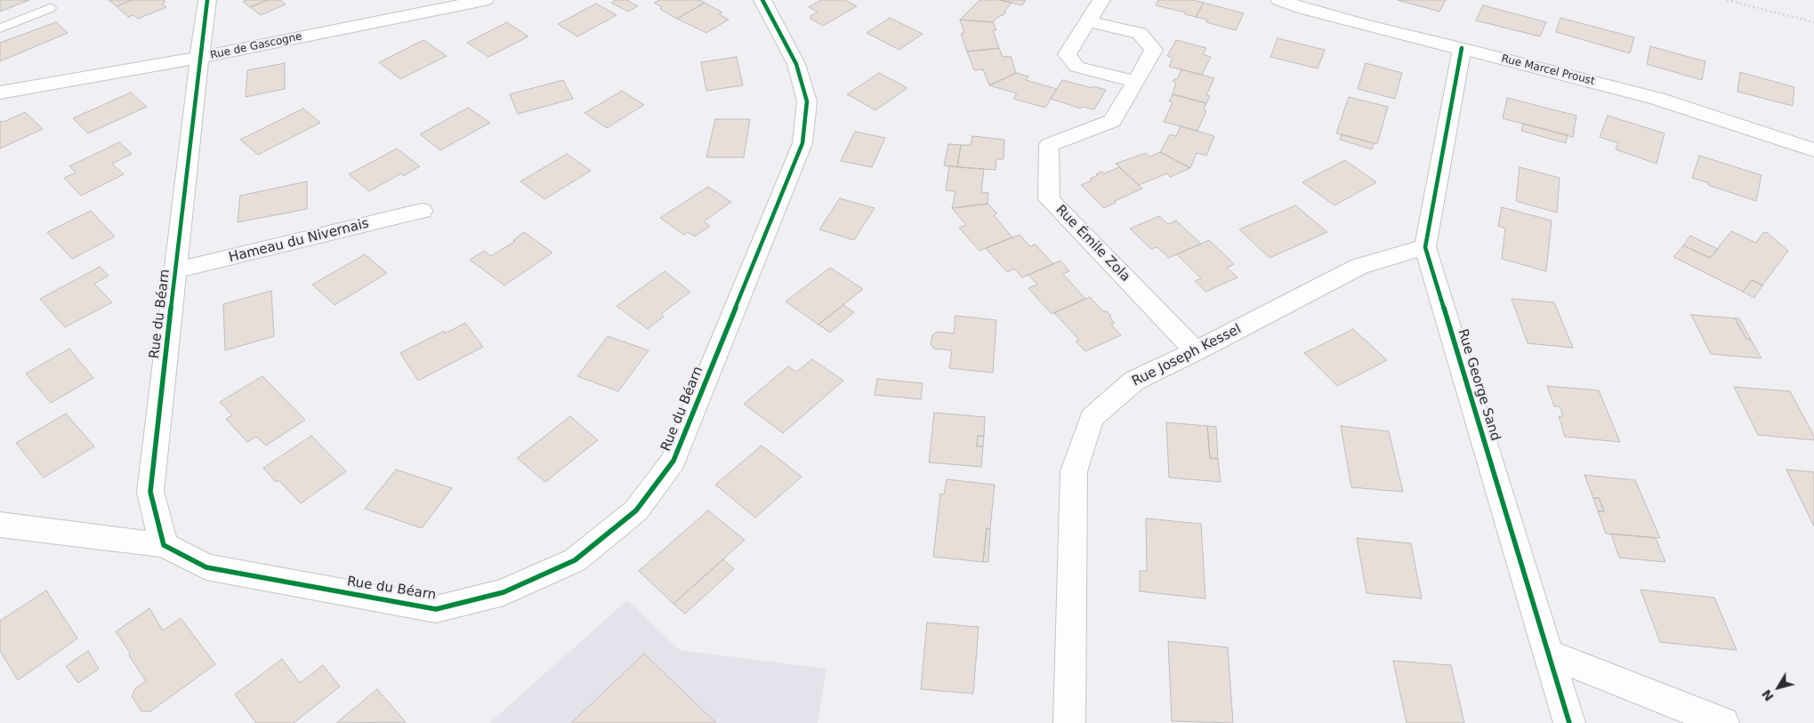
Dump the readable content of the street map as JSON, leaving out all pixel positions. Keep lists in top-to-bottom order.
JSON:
{
  "streets": {
    "street": [
      "Rue de Gascogne",
      "Rue Marcel Proust",
      "Hameau du Nivernais",
      "Rue Émile Zola",
      "Rue du Béarn",
      "Rue Joseph Kessel",
      "Rue George Sand"
    ]
  },
  "crossings": [
    ["Rue de Gascogne", "Rue du Béarn"],
    ["Rue Marcel Proust", "Rue George Sand"],
    ["Hameau du Nivernais", "Rue du Béarn"],
    ["Rue Émile Zola", "Rue Joseph Kessel"],
    ["Rue Joseph Kessel", "Rue George Sand"]
  ],
  "north": "bottom left"
}
